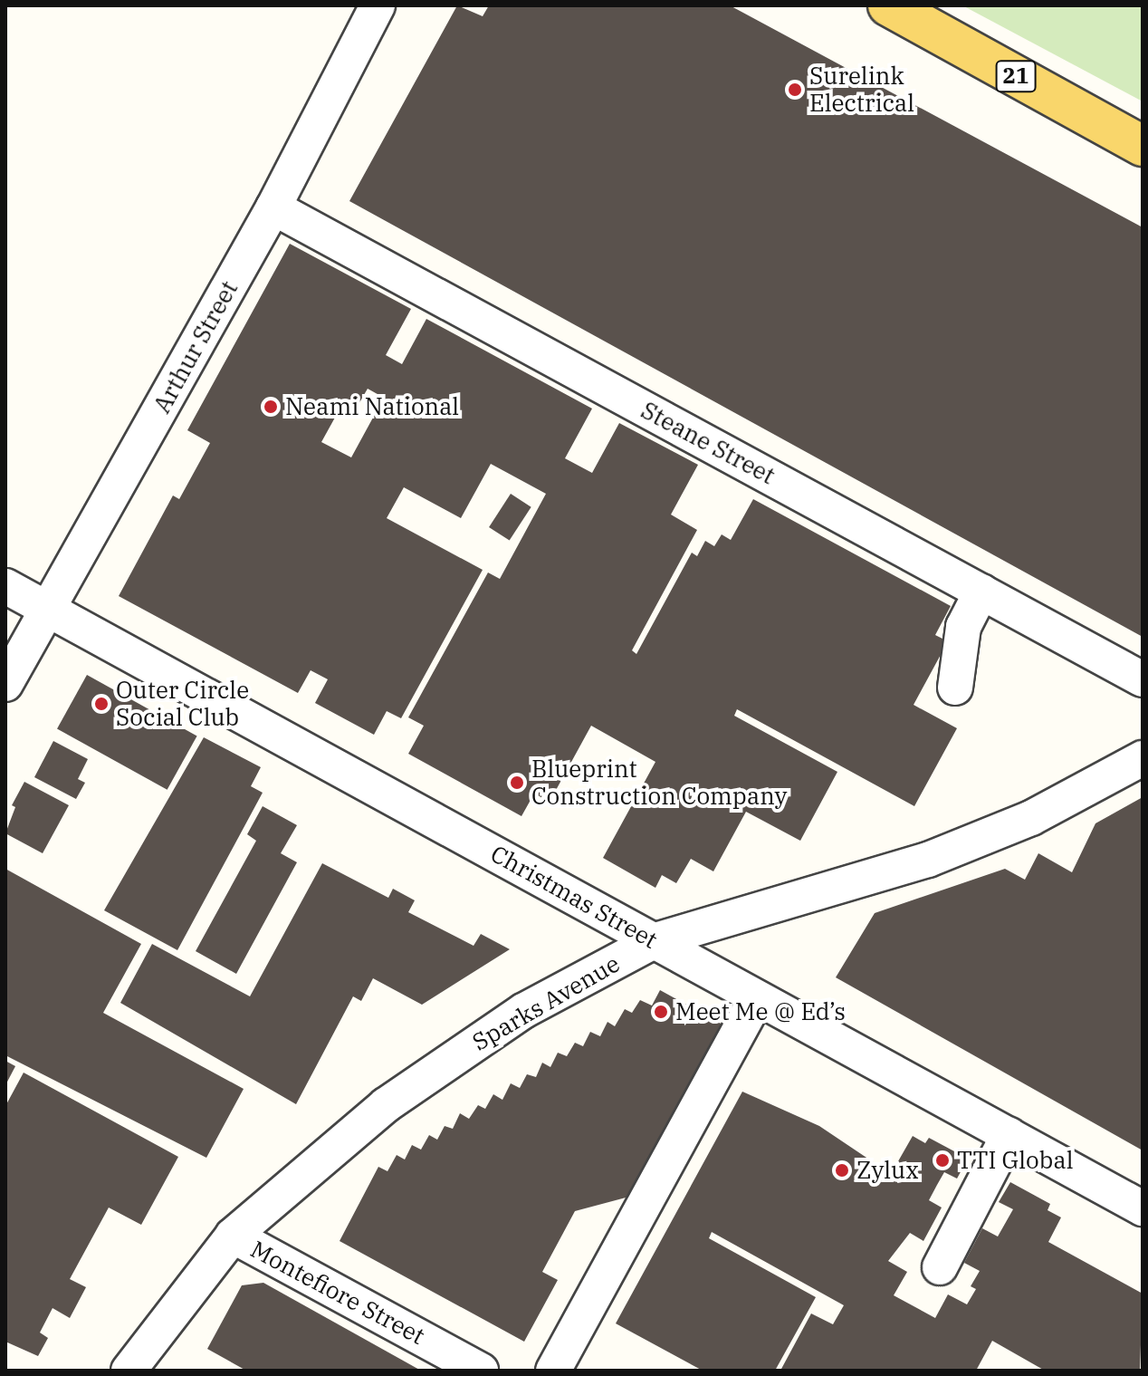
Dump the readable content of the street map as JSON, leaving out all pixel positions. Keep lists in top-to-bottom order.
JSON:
{
  "streets": {
    "main road": ["21"],
    "street": [
      "Arthur Street",
      "Steane Street",
      "Christmas Street",
      "Sparks Avenue",
      "Montefiore Street"
    ]
  },
  "crossings": [
    ["Arthur Street", "Steane Street"],
    ["Arthur Street", "Christmas Street"],
    ["Christmas Street", "Sparks Avenue"],
    ["Sparks Avenue", "Montefiore Street"]
  ],
  "places": [
    "Surelink Electrical",
    "Neami National",
    "Outer Circle Social Club",
    "Blueprint Construction Company",
    "Meet Me @ Ed’s",
    "TTI Global",
    "Zylux"
  ]
}
